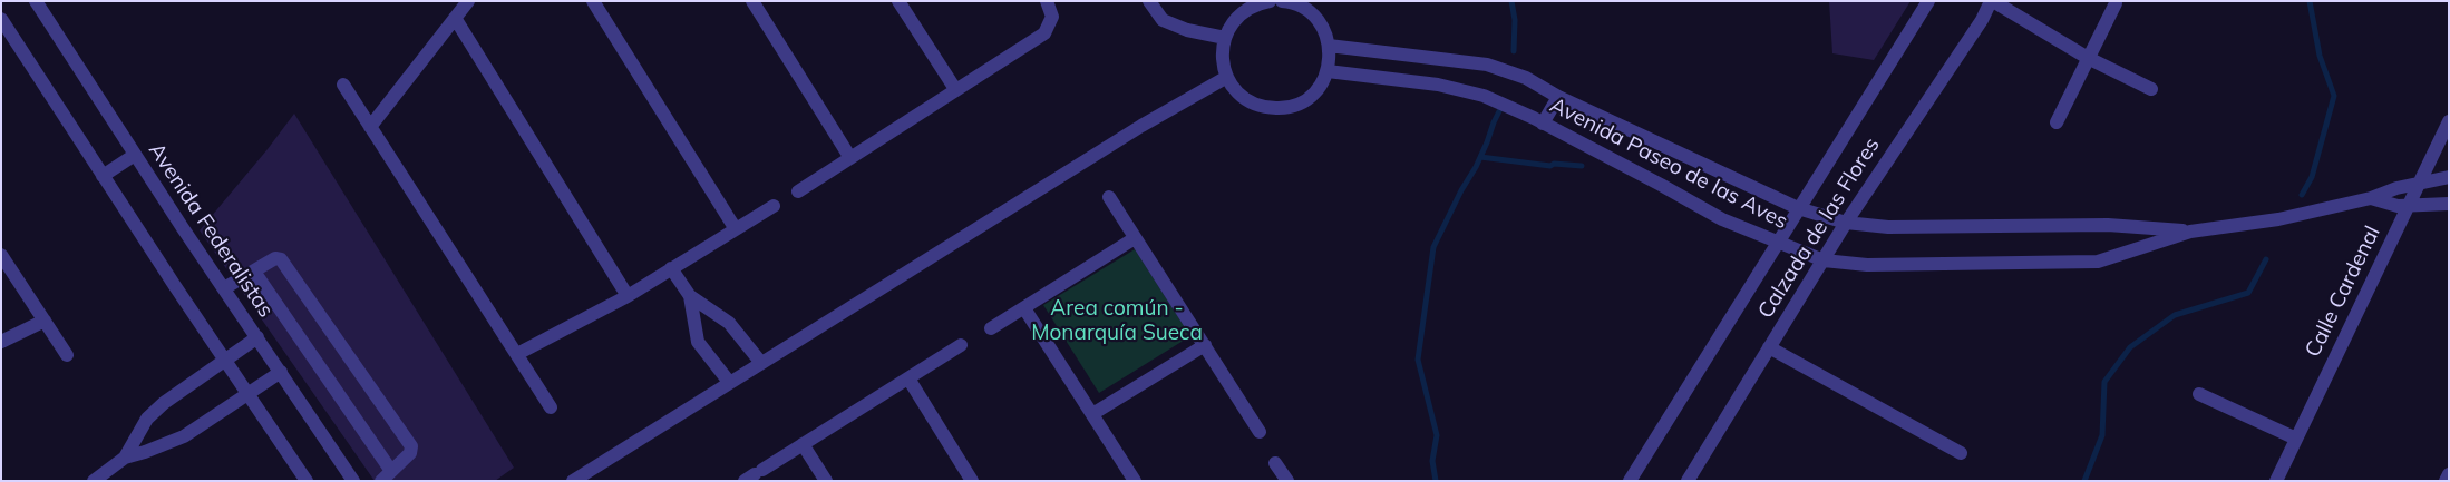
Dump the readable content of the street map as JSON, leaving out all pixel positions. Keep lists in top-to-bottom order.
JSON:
{
  "streets": {
    "street": [
      "Avenida Paseo de las Aves",
      "Calzada de las Flores",
      "Avenida Federalistas",
      "Calle Cardenal"
    ]
  },
  "crossings": [
    ["Avenida Paseo de las Aves", "Calzada de las Flores"],
    ["Avenida Paseo de las Aves", "Calle Cardenal"]
  ],
  "parks": ["Area común - Monarquía Sueca"]
}
